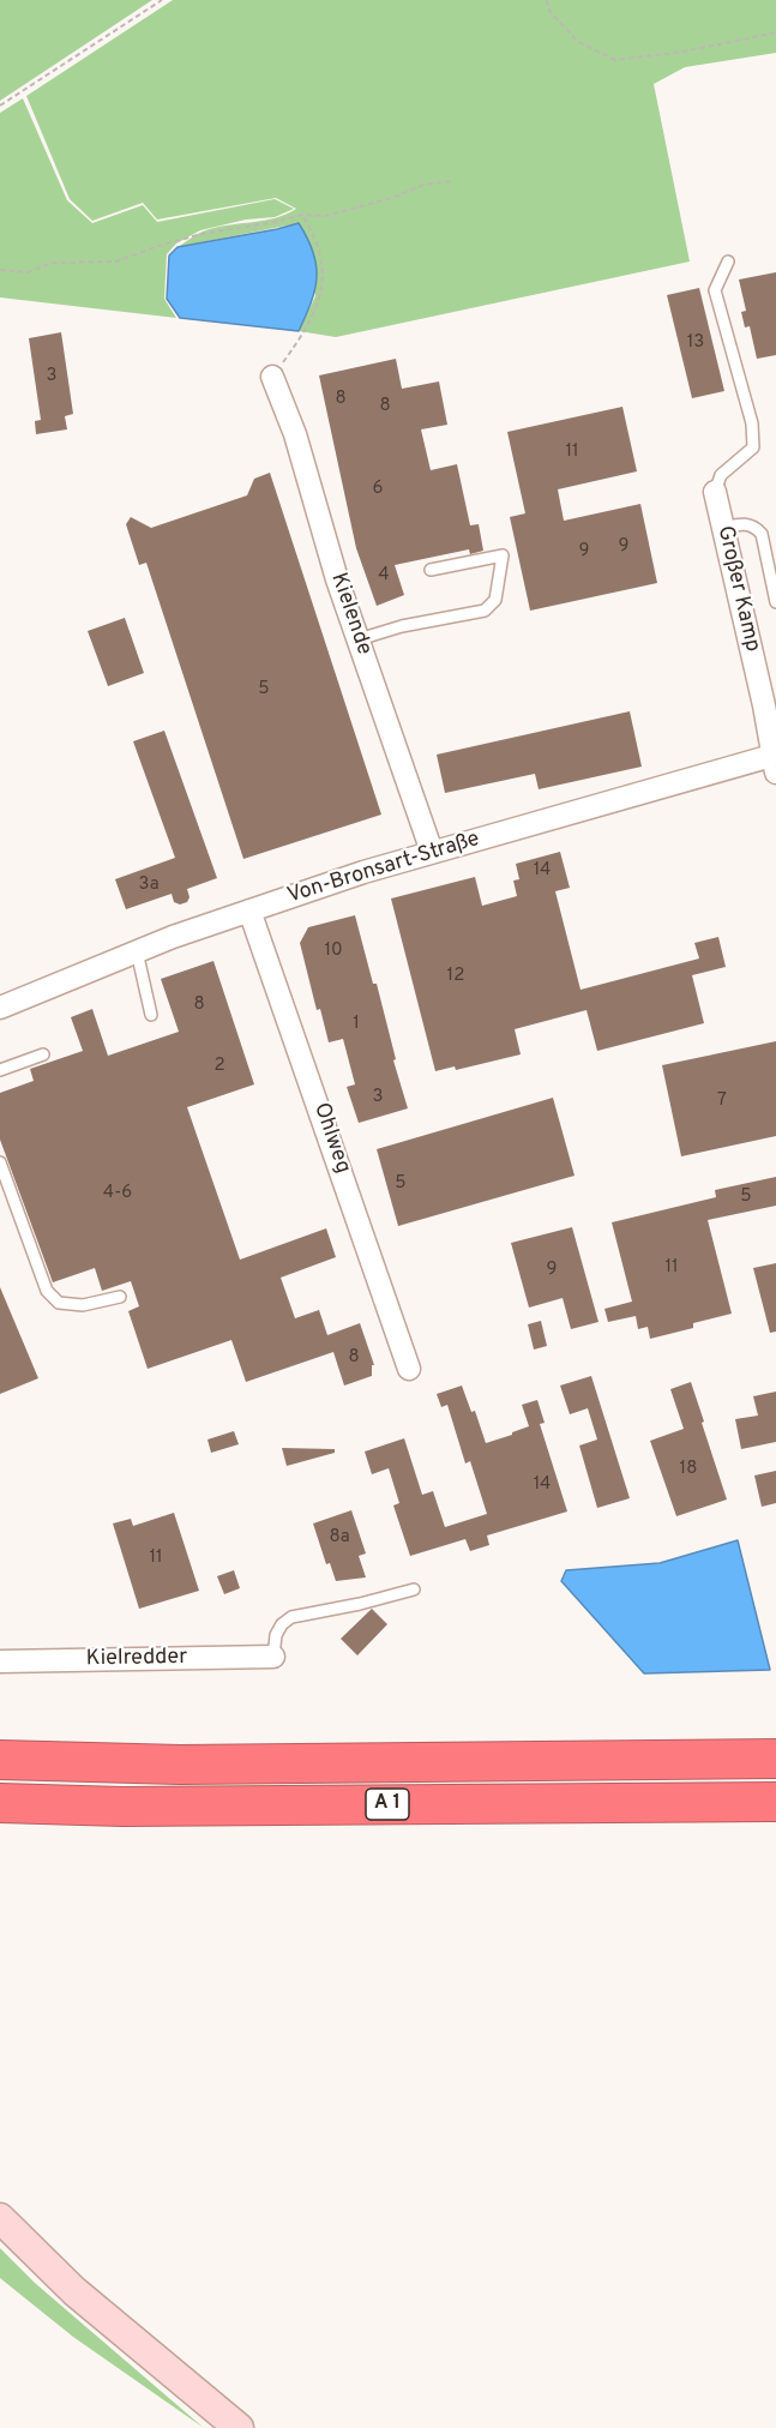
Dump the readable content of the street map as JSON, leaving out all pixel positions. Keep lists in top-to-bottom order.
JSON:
{
  "streets": {
    "highway": ["A 1"],
    "street": [
      "Großer Kamp",
      "Kielende",
      "Von-Bronsart-Straße",
      "Ohlweg",
      "Kielredder"
    ]
  },
  "crossings": [
    ["Großer Kamp", "Von-Bronsart-Straße"],
    ["Kielende", "Von-Bronsart-Straße"],
    ["Von-Bronsart-Straße", "Ohlweg"]
  ],
  "house_numbers": [
    "13",
    "3",
    "8",
    "8",
    "11",
    "6",
    "9",
    "9",
    "4",
    "5",
    "14",
    "3a",
    "10",
    "12",
    "8",
    "1",
    "2",
    "3",
    "7",
    "5",
    "4-6",
    "5",
    "11",
    "9",
    "8",
    "18",
    "14",
    "8a",
    "11"
  ]
}
